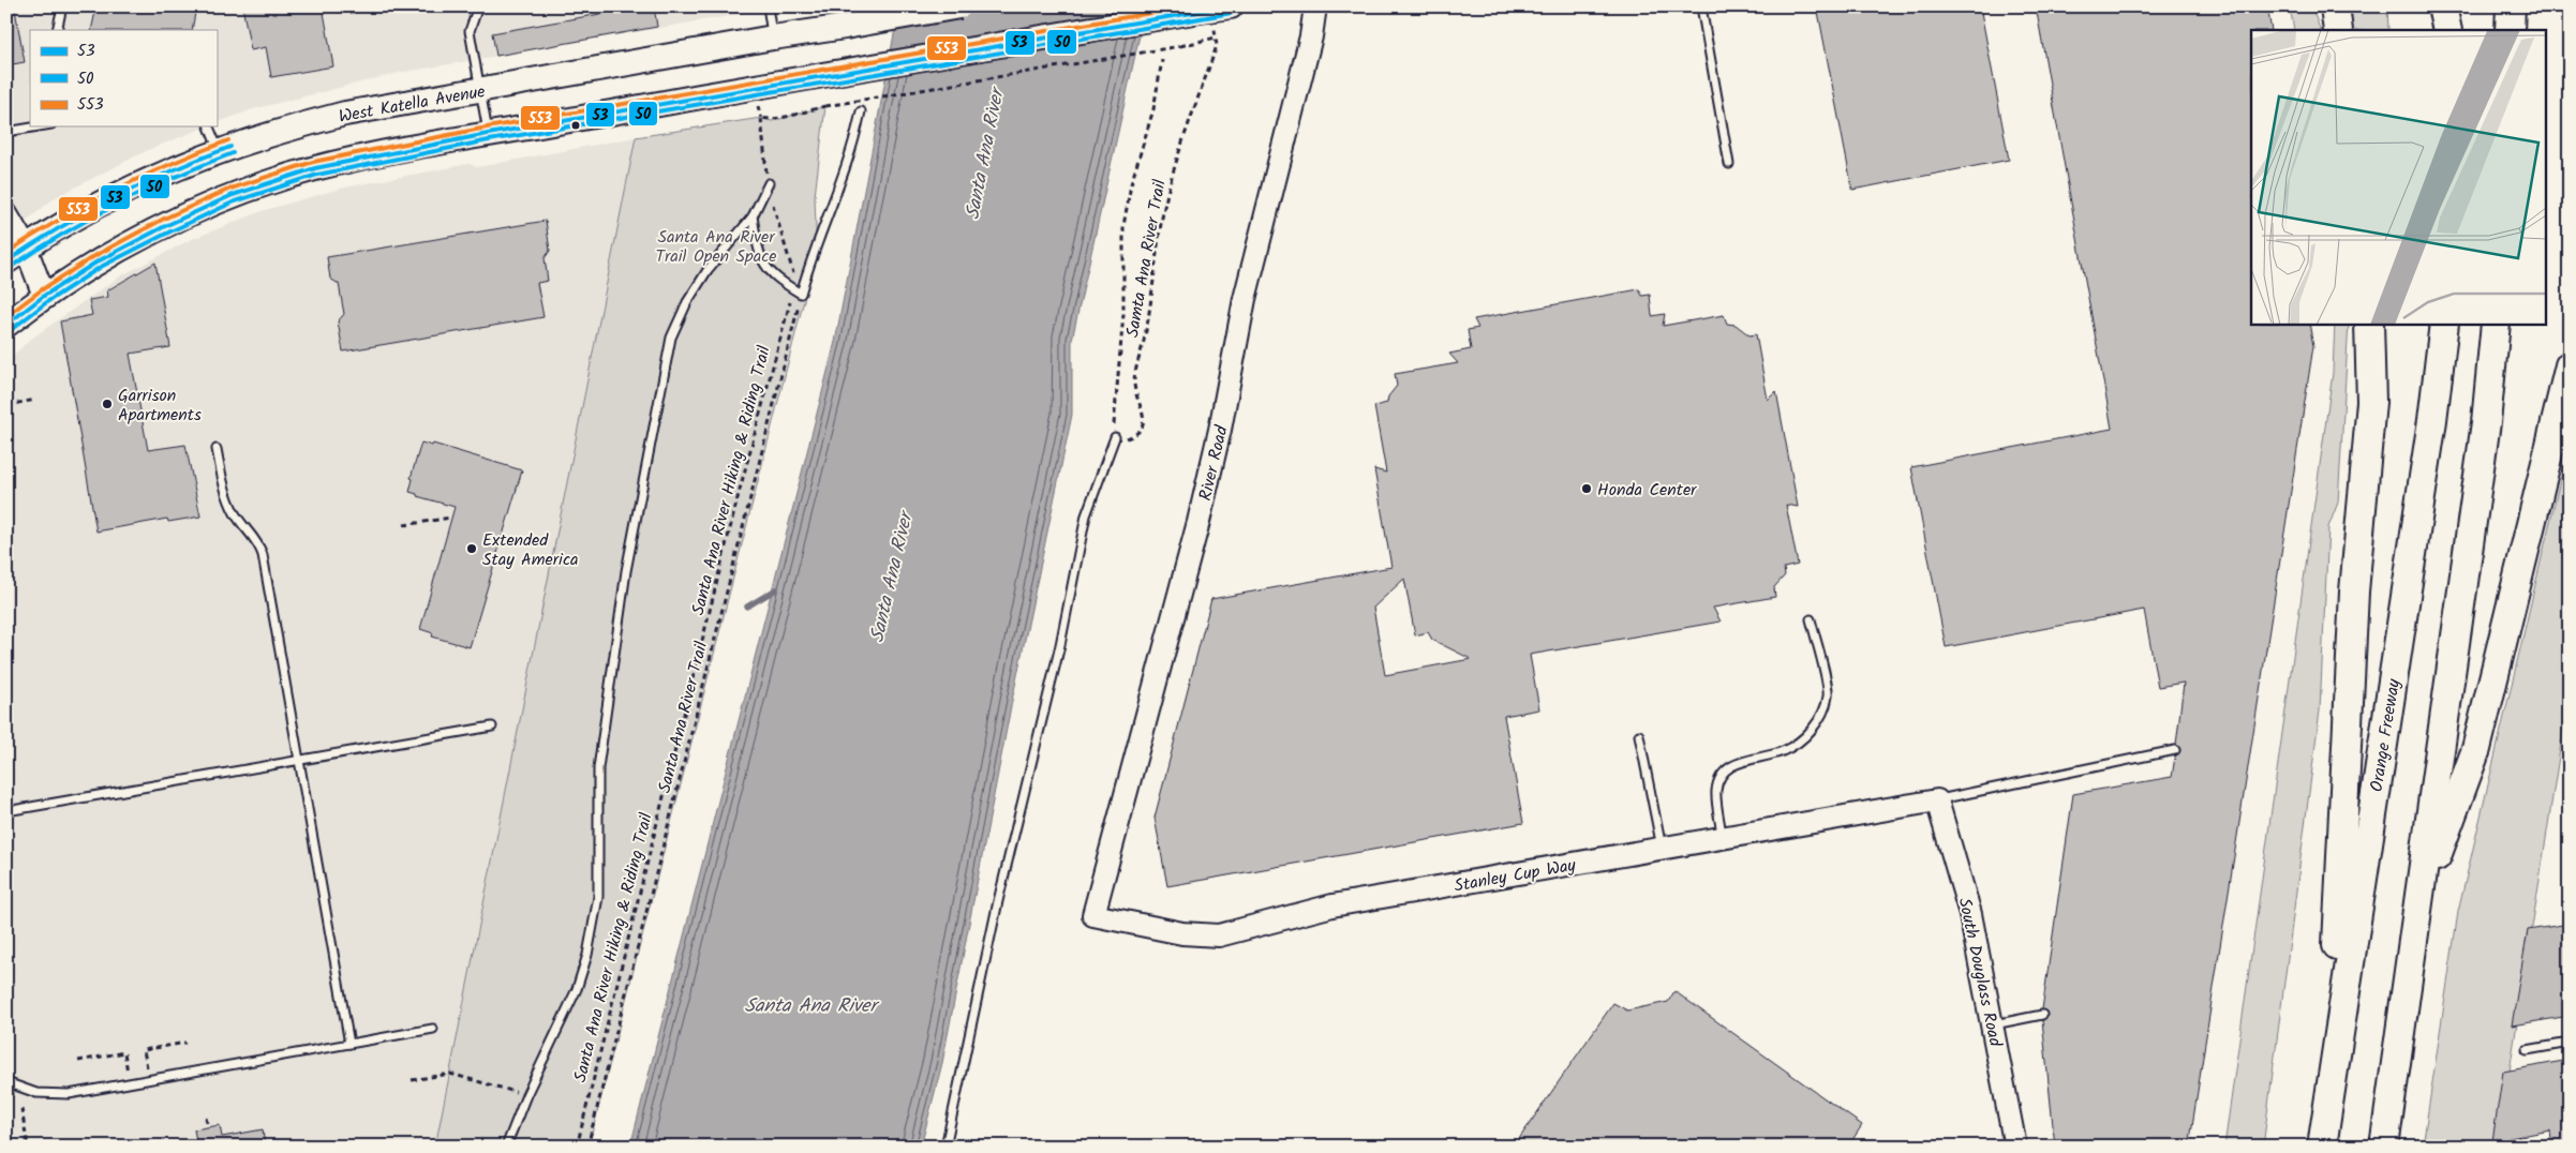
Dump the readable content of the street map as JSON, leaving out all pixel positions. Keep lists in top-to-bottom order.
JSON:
{
  "streets": {
    "highway": ["Orange Freeway"],
    "main road": [
      "West Katella Avenue",
      "River Road",
      "Stanley Cup Way",
      "South Douglass Road"
    ],
    "path": ["Samta Ana River Trail", "Santa Ana River Hiking & Riding Trail", "Santa Ana River Trail"]
  },
  "crossings": [
    ["Samta Ana River Trail", "Santa Ana River Hiking & Riding Trail"],
    ["Samta Ana River Trail", "Santa Ana River Trail"],
    ["River Road", "Stanley Cup Way"],
    ["Santa Ana River Hiking & Riding Trail", "Santa Ana River Trail"],
    ["Stanley Cup Way", "South Douglass Road"]
  ],
  "water": ["Santa Ana River"],
  "parks": ["Santa Ana River Trail Open Space"],
  "places": ["Garrison Apartments", "Honda Center", "Extended Stay America"],
  "lines": ["transit line 53", "transit line 553", "transit line 50"],
  "legend": ["53", "50", "553"]
}
